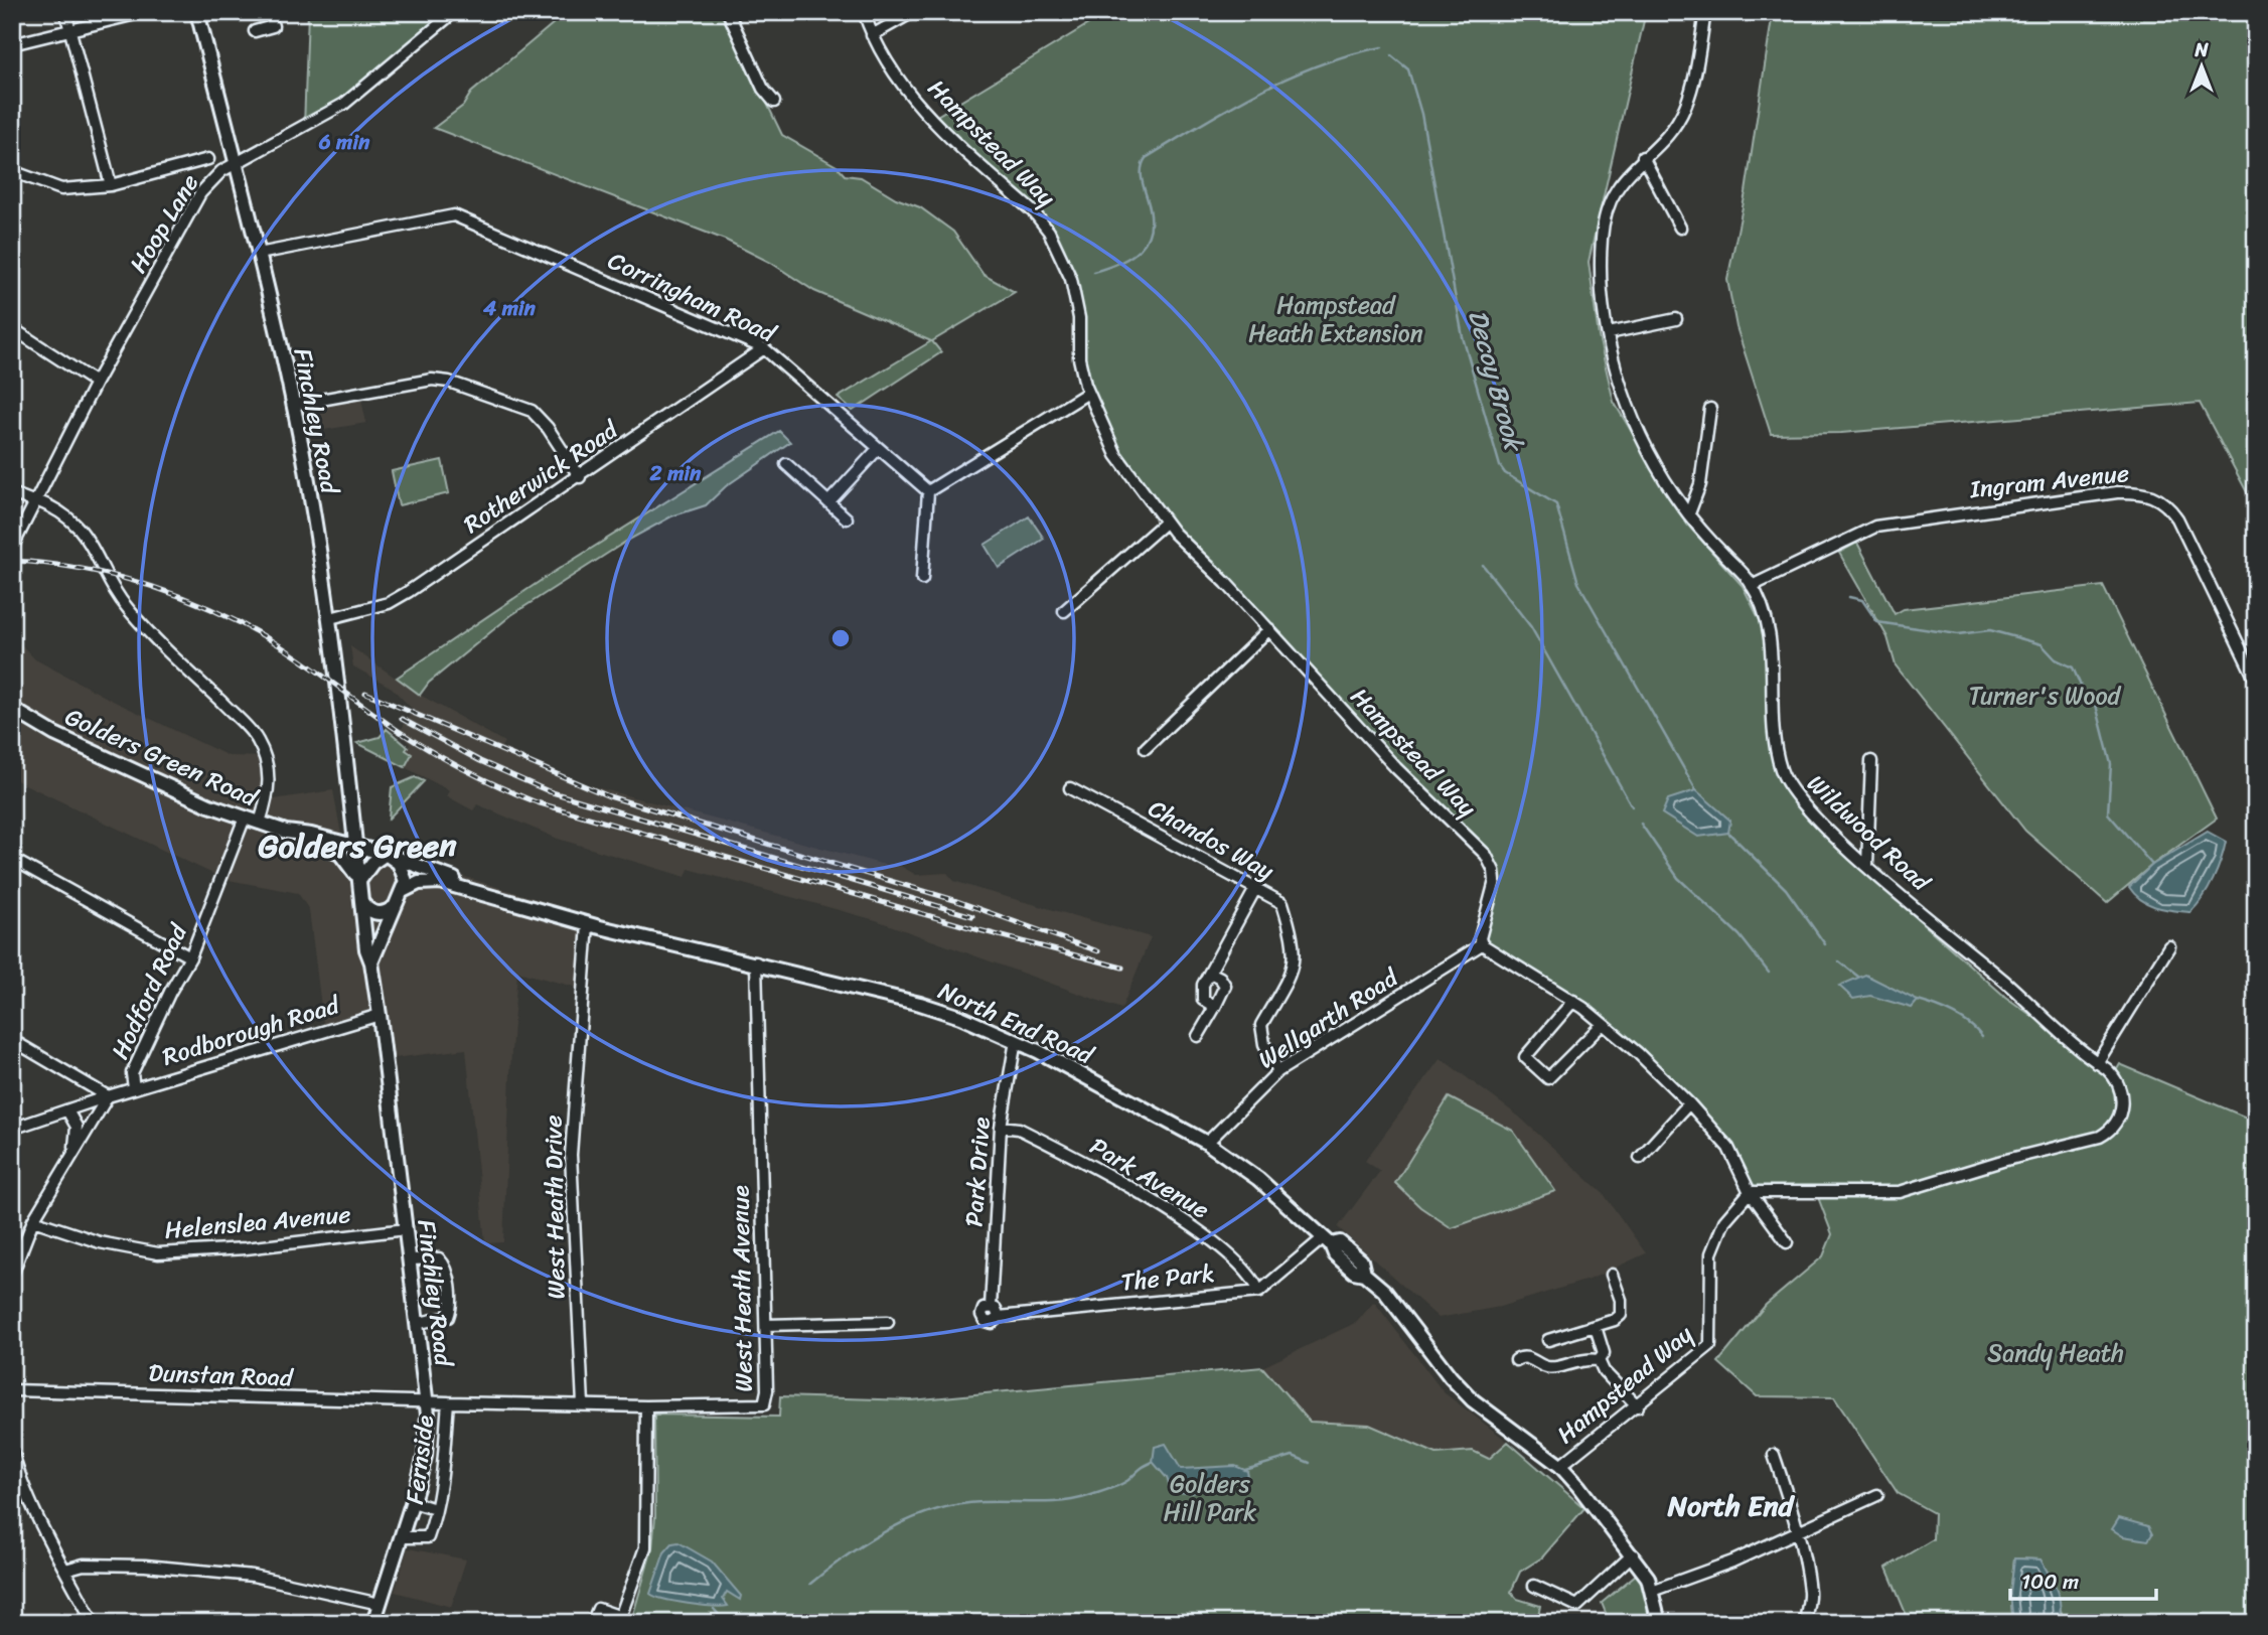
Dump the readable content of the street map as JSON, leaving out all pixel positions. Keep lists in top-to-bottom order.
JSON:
{
  "streets": {
    "main road": ["Finchley Road", "Golders Green Road", "North End Road"],
    "street": [
      "Hampstead Way",
      "Hoop Lane",
      "Corringham Road",
      "Rotherwick Road",
      "Ingram Avenue",
      "Wildwood Road",
      "Chandos Way",
      "Hodford Road",
      "Wellgarth Road",
      "Rodborough Road",
      "Park Drive",
      "Park Avenue",
      "West Heath Drive",
      "Helenslea Avenue",
      "The Park",
      "West Heath Avenue",
      "Dunstan Road",
      "Fernside"
    ]
  },
  "crossings": [
    ["Hampstead Way", "Wildwood Road"],
    ["Hampstead Way", "Wellgarth Road"],
    ["Hampstead Way", "North End Road"],
    ["Hoop Lane", "Finchley Road"],
    ["Corringham Road", "Finchley Road"],
    ["Corringham Road", "Rotherwick Road"],
    ["Finchley Road", "Rotherwick Road"],
    ["Finchley Road", "Golders Green Road"],
    ["Finchley Road", "North End Road"],
    ["Finchley Road", "Rodborough Road"],
    ["Finchley Road", "Helenslea Avenue"],
    ["Finchley Road", "West Heath Avenue"],
    ["Finchley Road", "Dunstan Road"],
    ["Finchley Road", "Fernside"],
    ["Ingram Avenue", "Wildwood Road"],
    ["Golders Green Road", "Hodford Road"],
    ["Golders Green Road", "North End Road"],
    ["Chandos Way", "Wellgarth Road"],
    ["Hodford Road", "Rodborough Road"],
    ["Wellgarth Road", "North End Road"],
    ["North End Road", "Park Drive"],
    ["North End Road", "West Heath Drive"],
    ["North End Road", "West Heath Avenue"],
    ["Park Drive", "Park Avenue"],
    ["Park Drive", "The Park"],
    ["Park Avenue", "The Park"],
    ["West Heath Drive", "West Heath Avenue"],
    ["West Heath Avenue", "Dunstan Road"],
    ["West Heath Avenue", "Fernside"]
  ],
  "districts": ["Golders Green", "North End"],
  "water": ["Decoy Brook"],
  "parks": [
    "Hampstead Heath Extension",
    "Turner's Wood",
    "Sandy Heath",
    "Golders Hill Park"
  ],
  "scale_bar": "100 m",
  "north": "top",
  "rings": ["6 min", "4 min", "2 min"]
}
